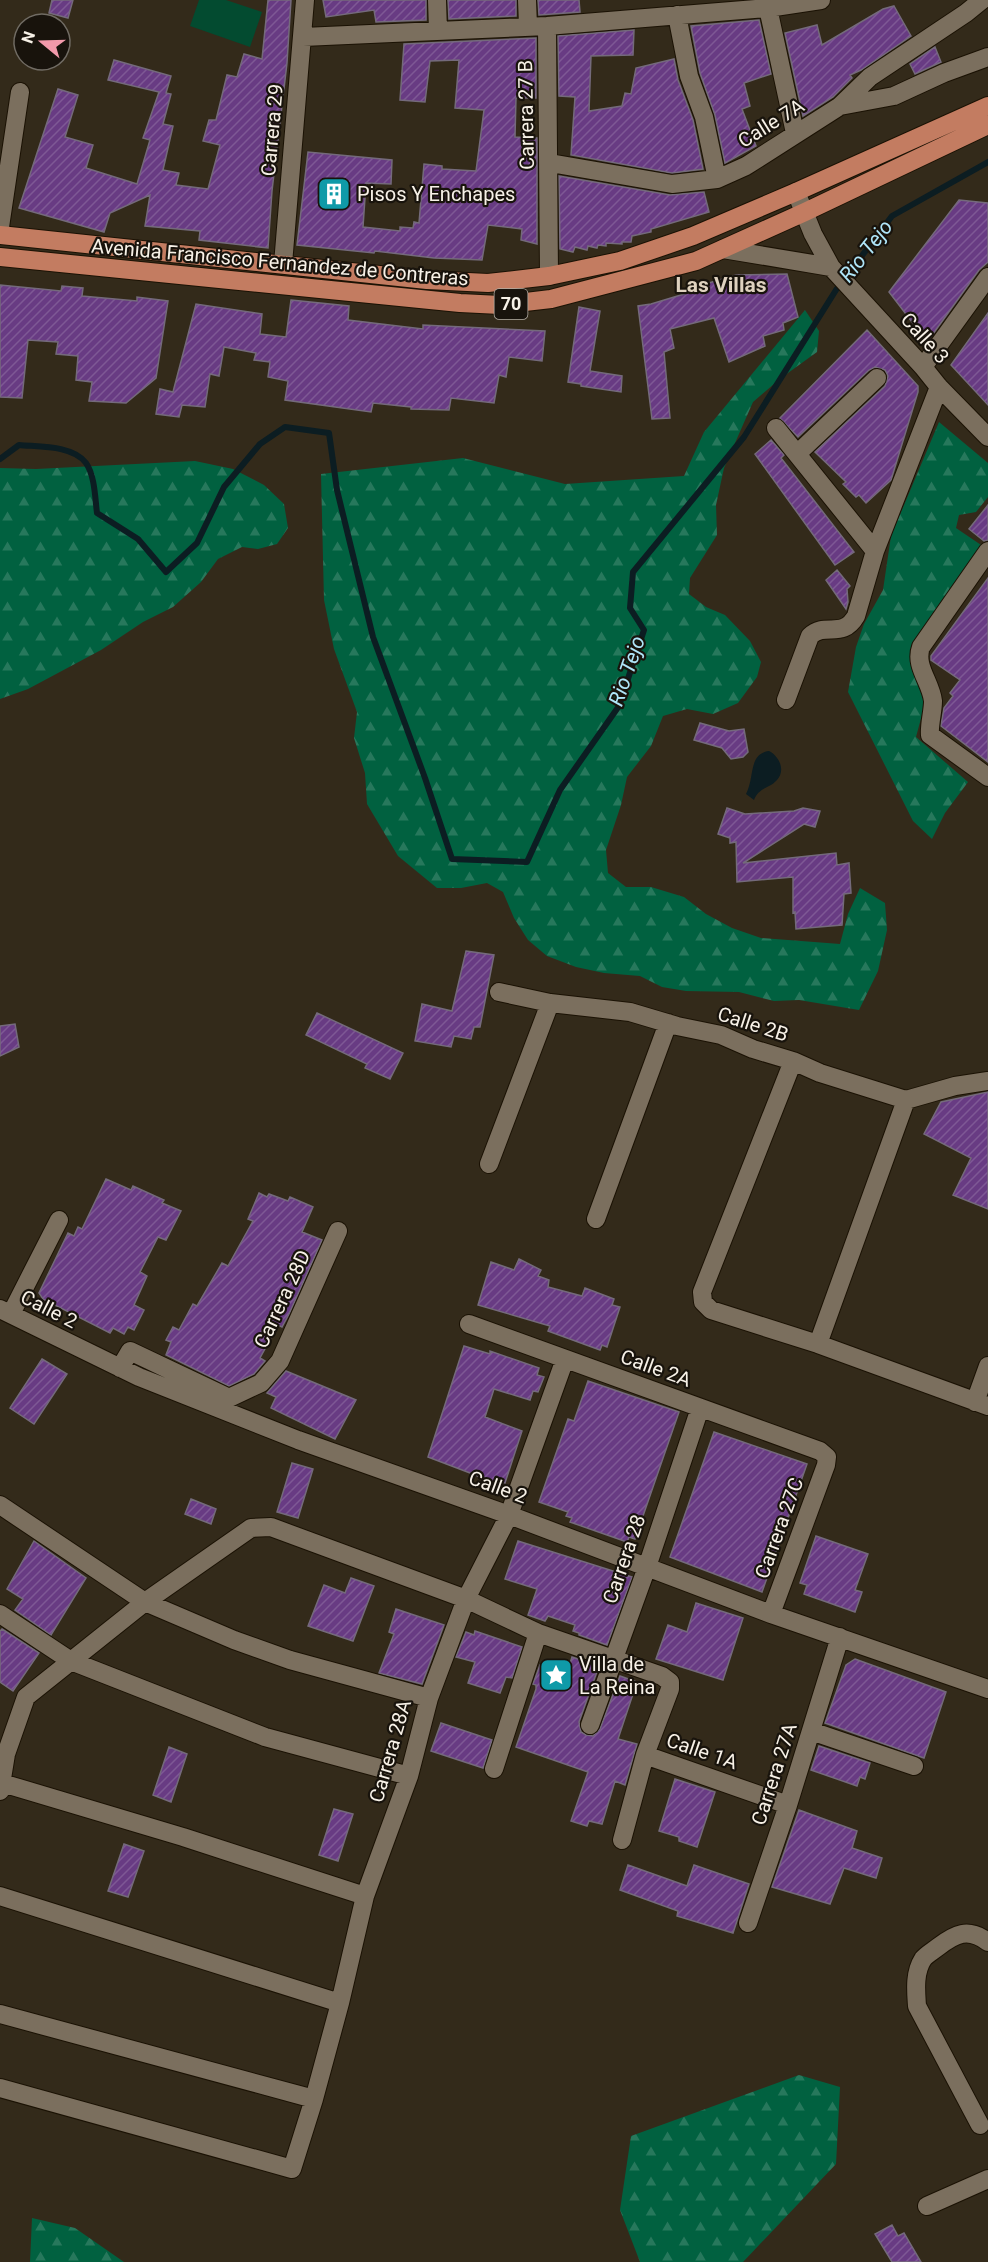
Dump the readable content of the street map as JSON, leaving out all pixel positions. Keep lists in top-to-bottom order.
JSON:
{
  "streets": {
    "main road": ["Avenida Francisco Fernandez de Contreras", "70"],
    "street": [
      "Carrera 27 B",
      "Calle 7A",
      "Carrera 29",
      "Calle 3",
      "Calle 2B",
      "Carrera 28D",
      "Calle 2",
      "Calle 2A",
      "Carrera 27C",
      "Carrera 28",
      "Carrera 28A",
      "Calle 1A",
      "Carrera 27A"
    ]
  },
  "crossings": [
    ["Carrera 27 B", "Calle 7A"],
    ["Carrera 27 B", "Avenida Francisco Fernandez de Contreras"],
    ["Carrera 29", "Avenida Francisco Fernandez de Contreras"],
    ["Avenida Francisco Fernandez de Contreras", "Calle 3"],
    ["Calle 2", "Carrera 27C"],
    ["Calle 2", "Carrera 28"],
    ["Calle 2", "Carrera 28A"],
    ["Calle 2", "Carrera 27A"],
    ["Calle 2A", "Carrera 27C"],
    ["Calle 2A", "Carrera 28"],
    ["Calle 2A", "Carrera 28A"],
    ["Carrera 28", "Calle 1A"],
    ["Carrera 28A", "Calle 1A"],
    ["Calle 1A", "Carrera 27A"]
  ],
  "districts": ["Las Villas"],
  "water": ["Rio Tejo"],
  "places": {
    "building": ["Pisos Y Enchapes"],
    "place": ["Villa de La Reina"]
  },
  "north": "left"
}
